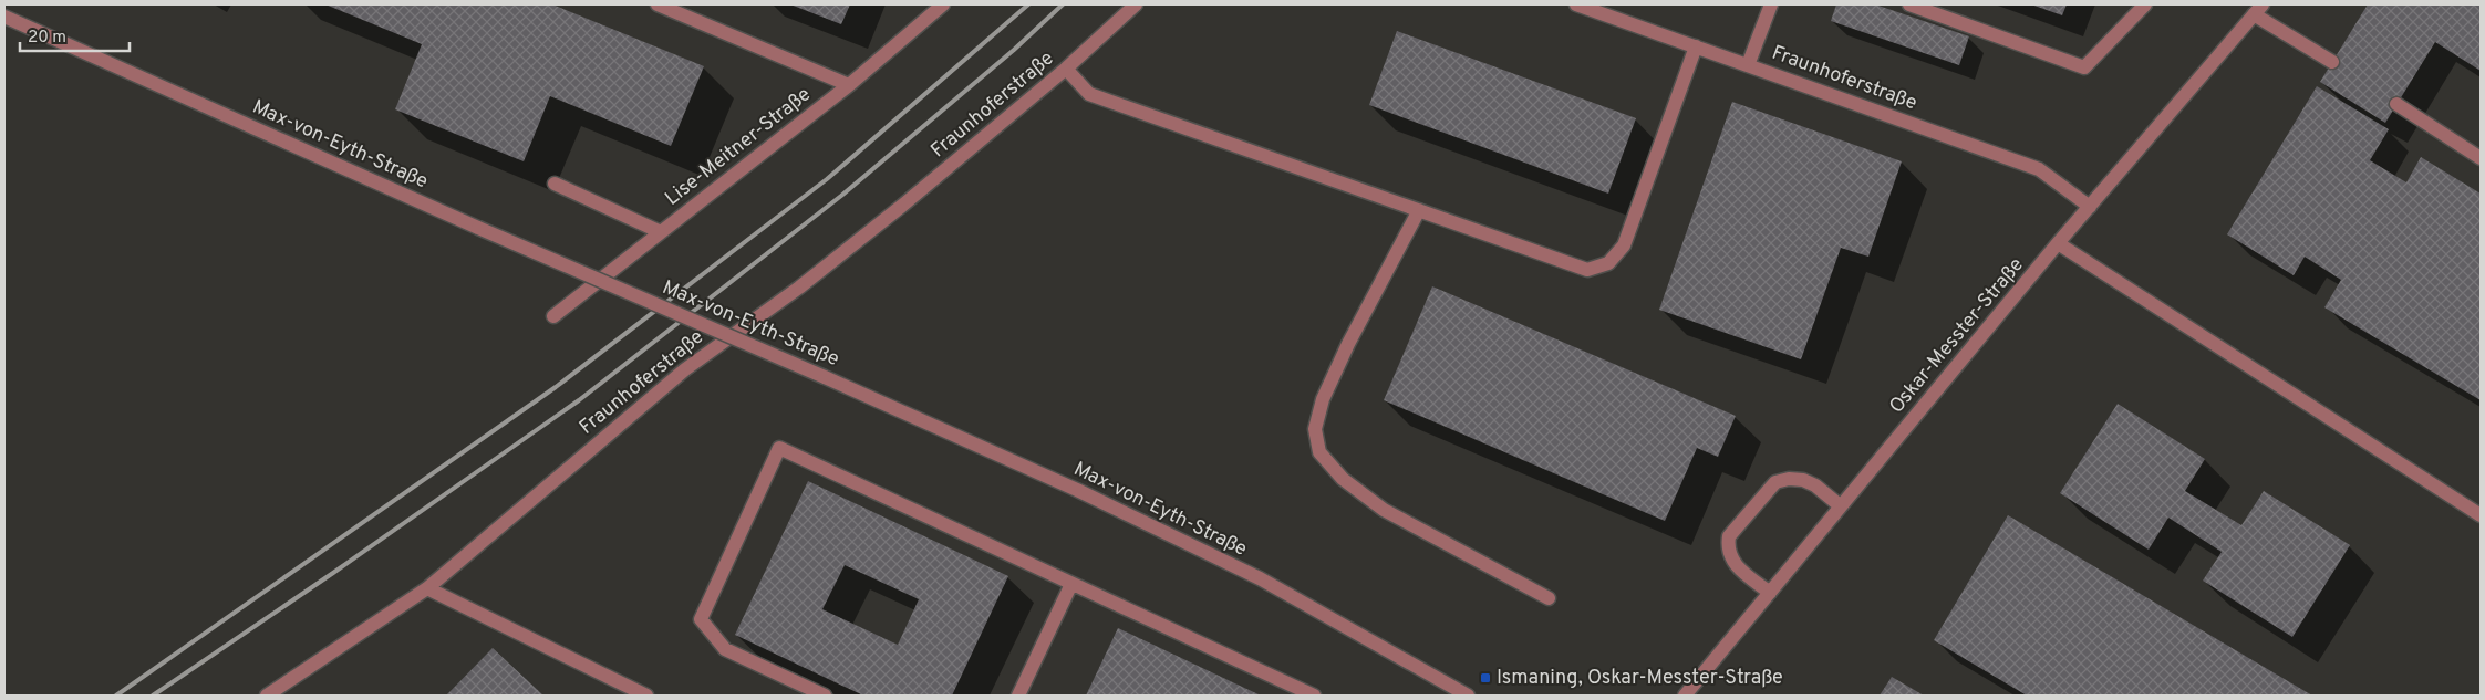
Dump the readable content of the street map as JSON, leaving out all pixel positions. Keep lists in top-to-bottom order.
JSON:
{
  "streets": {
    "street": [
      "Fraunhoferstraße",
      "Max-von-Eyth-Straße",
      "Lise-Meitner-Straße",
      "Oskar-Messter-Straße"
    ]
  },
  "crossings": [
    ["Fraunhoferstraße", "Oskar-Messter-Straße"]
  ],
  "places": {
    "transit": ["Ismaning, Oskar-Messter-Straße"]
  },
  "scale_bar": "20 m"
}
